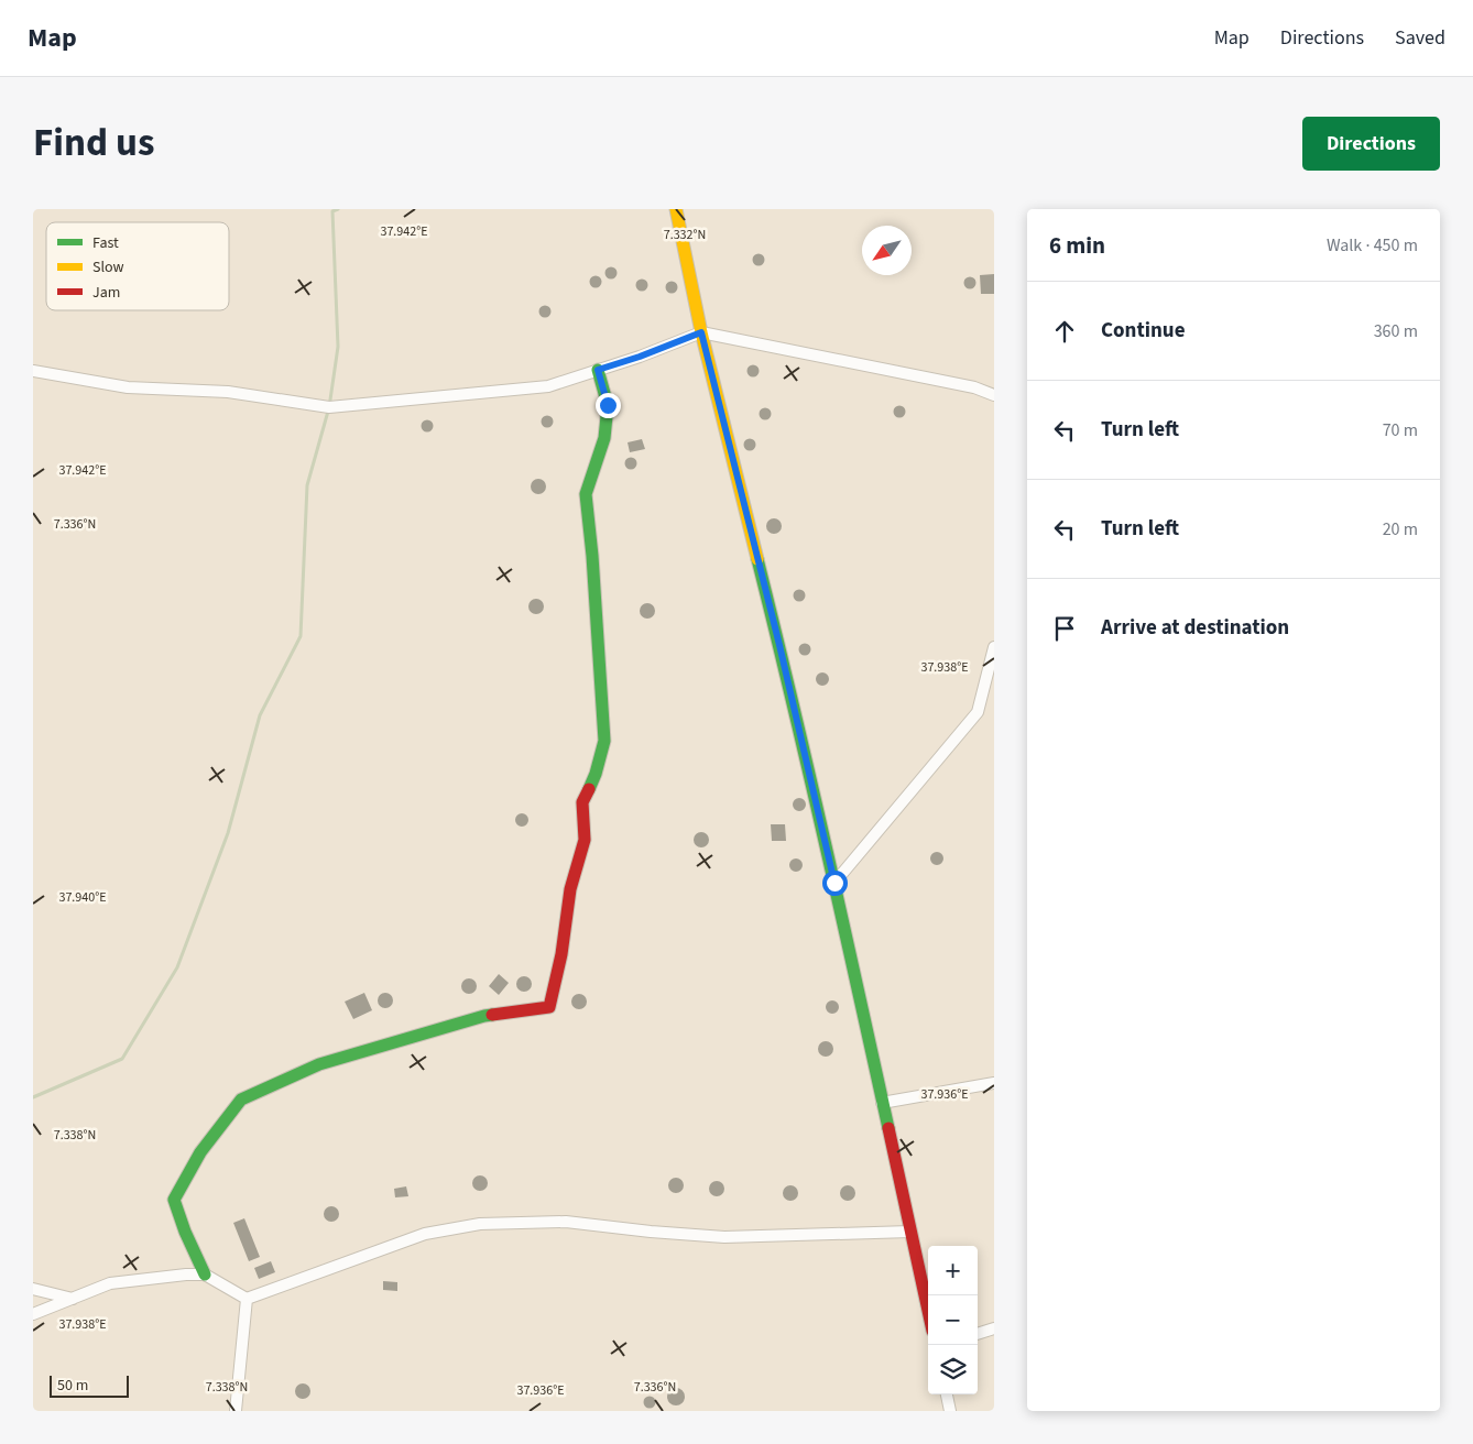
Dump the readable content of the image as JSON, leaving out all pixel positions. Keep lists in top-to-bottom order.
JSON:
{
  "legend": ["Fast", "Slow", "Jam"],
  "scale_bar": "50 m",
  "north": "bottom left",
  "page": {
    "header": "Map",
    "nav": ["Map", "Directions", "Saved"],
    "title": "Find us",
    "buttons": "Directions",
    "heading": ["6 min", "Walk · 450 m"],
    "list": [
      ["Continue", "360 m"],
      ["Turn left", "70 m"],
      ["Turn left", "20 m"],
      "Arrive at destination"
    ],
    "map_buttons": ["+", "−"],
    "scale": "50 m"
  },
  "coordinates": [
    "37.942°E",
    "7.332°N",
    "7.336°N",
    "37.938°E",
    "37.940°E",
    "37.936°E",
    "7.338°N"
  ]
}
